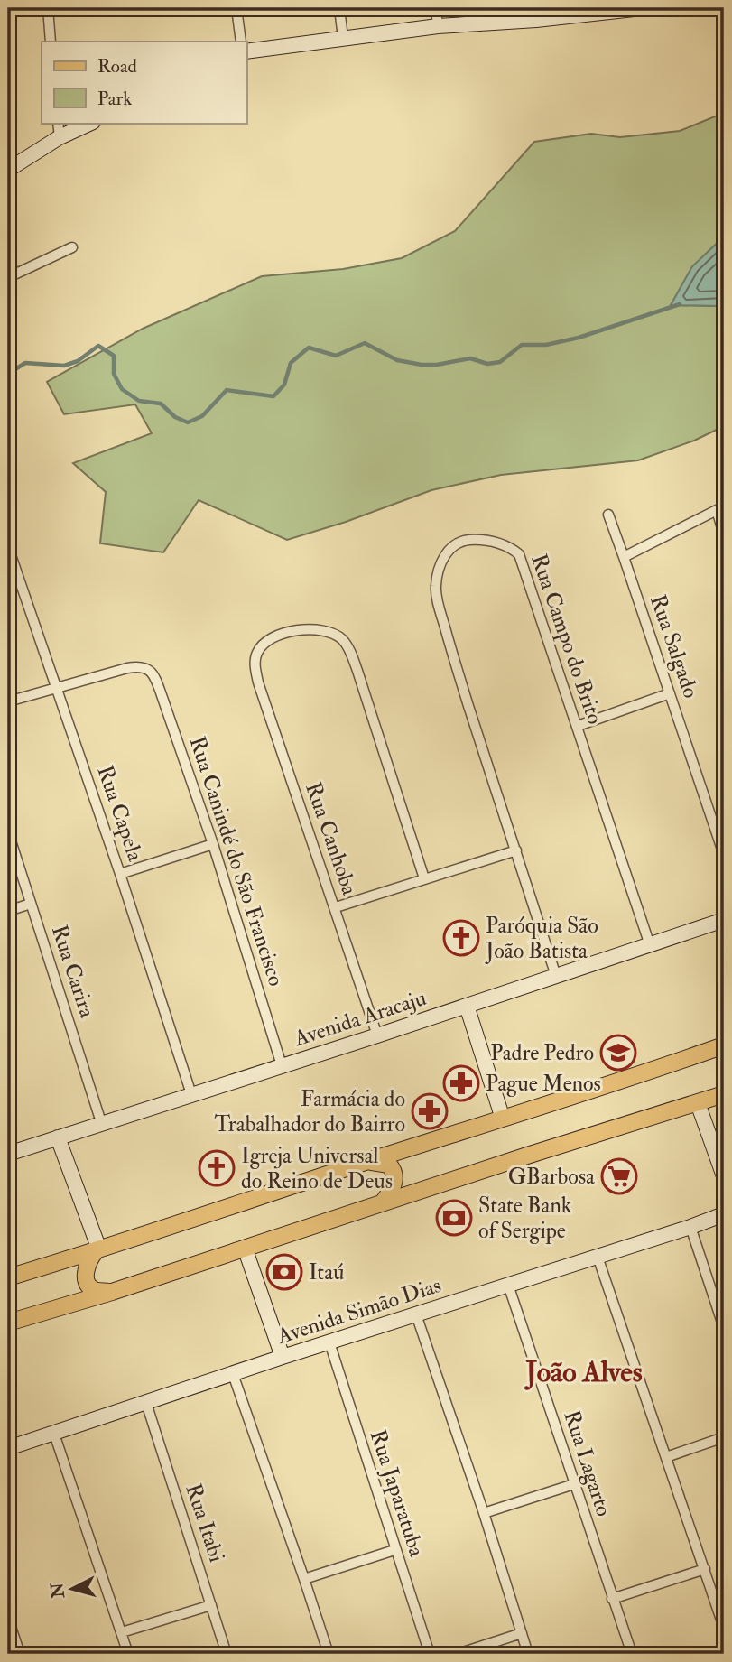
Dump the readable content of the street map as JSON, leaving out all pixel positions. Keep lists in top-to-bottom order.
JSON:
{
  "streets": {
    "street": [
      "Rua Campo do Brito",
      "Rua Salgado",
      "Rua Capela",
      "Rua Canhoba",
      "Rua Canindé do São Francisco",
      "Rua Carira",
      "Avenida Aracaju",
      "Avenida Simão Dias",
      "Rua Lagarto",
      "Rua Japaratuba",
      "Rua Itabi"
    ]
  },
  "crossings": [
    ["Rua Campo do Brito", "Avenida Aracaju"],
    ["Rua Capela", "Rua Canindé do São Francisco"],
    ["Rua Capela", "Avenida Aracaju"],
    ["Rua Canhoba", "Avenida Aracaju"],
    ["Rua Canindé do São Francisco", "Avenida Aracaju"],
    ["Rua Carira", "Avenida Aracaju"],
    ["Avenida Simão Dias", "Rua Lagarto"],
    ["Avenida Simão Dias", "Rua Japaratuba"],
    ["Avenida Simão Dias", "Rua Itabi"]
  ],
  "districts": ["João Alves"],
  "places": {
    "church": ["Paróquia São João Batista", "Igreja Universal do Reino de Deus"],
    "school or university": ["Padre Pedro"],
    "pharmacy": ["Pague Menos", "Farmácia do Trabalhador do Bairro"],
    "supermarket": ["GBarbosa"],
    "bank": ["State Bank of Sergipe", "Itaú"]
  },
  "legend": ["Road", "Park"],
  "north": "left"
}
